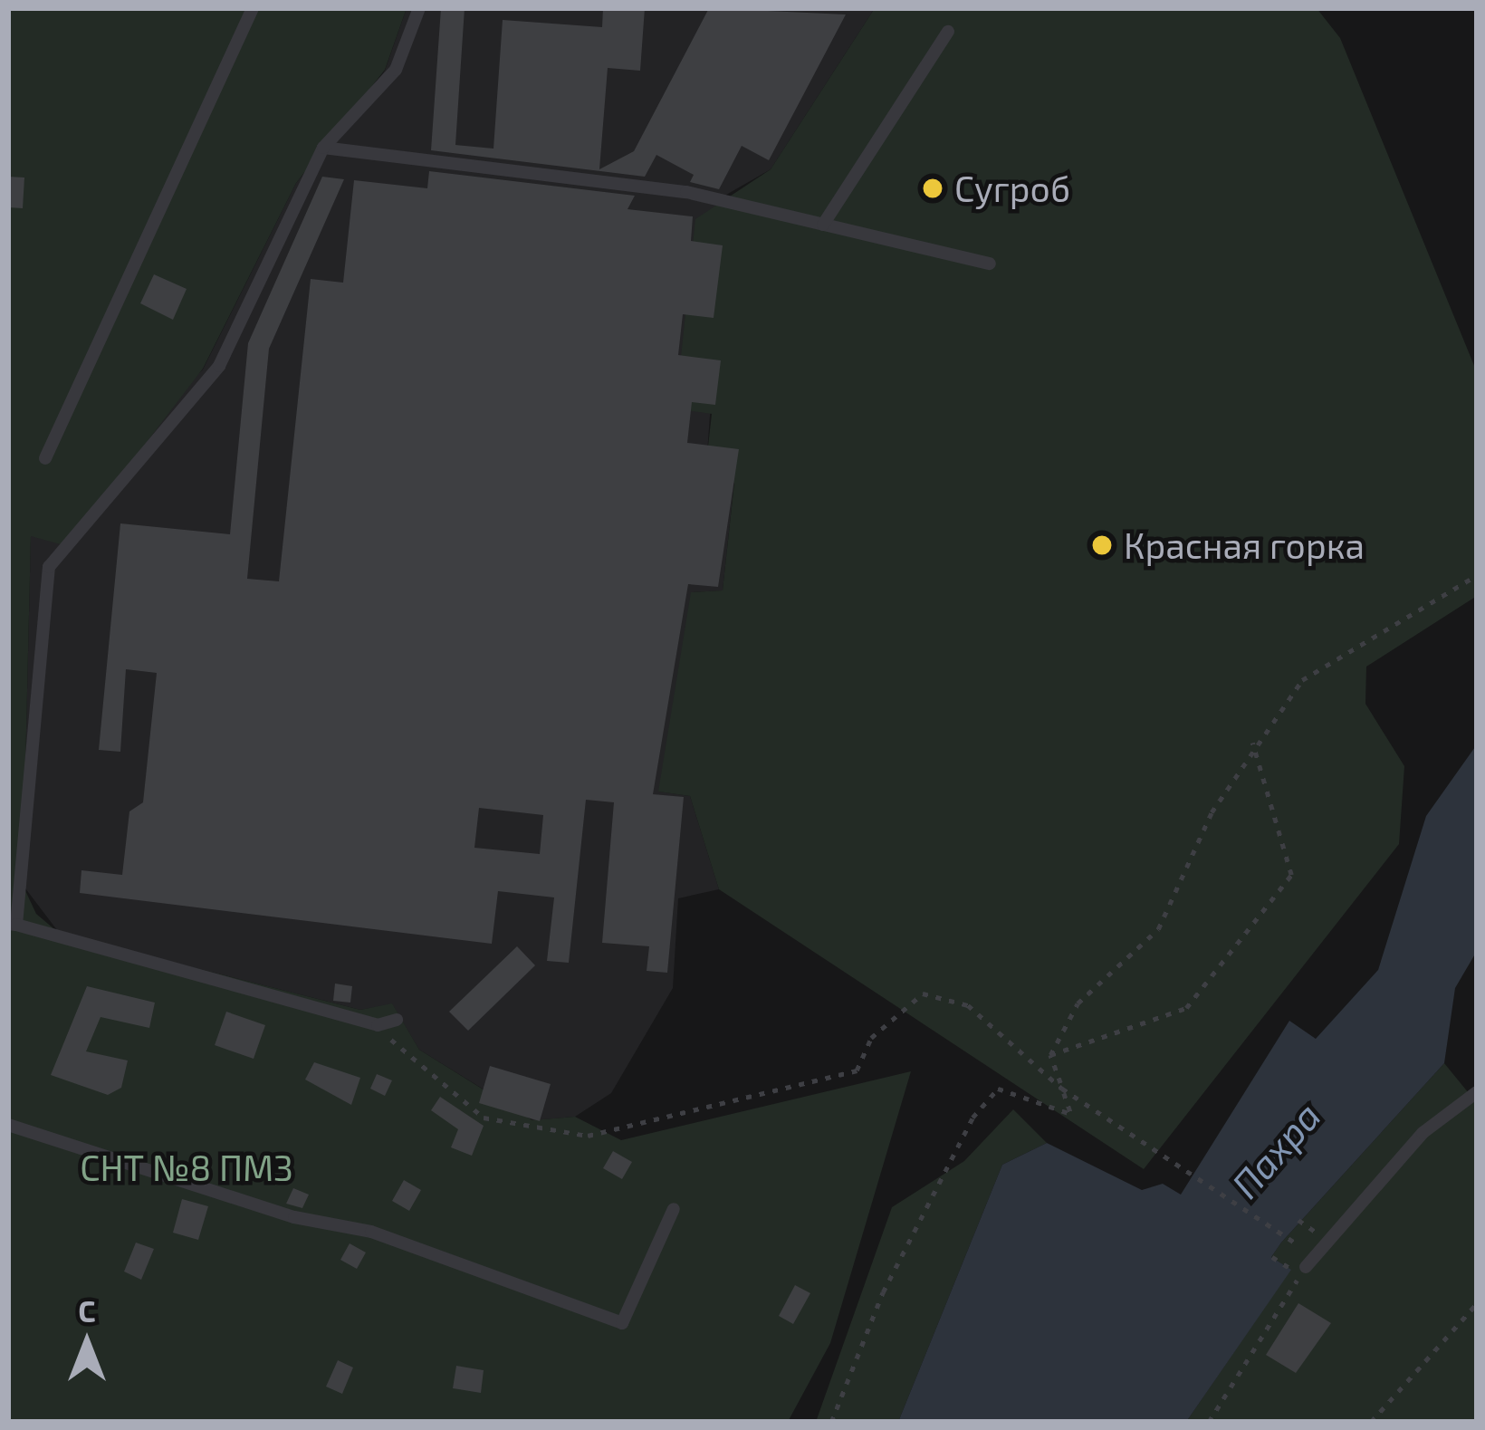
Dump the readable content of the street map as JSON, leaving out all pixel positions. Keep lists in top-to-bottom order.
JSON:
{
  "water": ["Пахра"],
  "parks": ["СНТ №8 ПМЗ"],
  "places": ["Сугроб", "Красная горка"],
  "north": "top"
}
